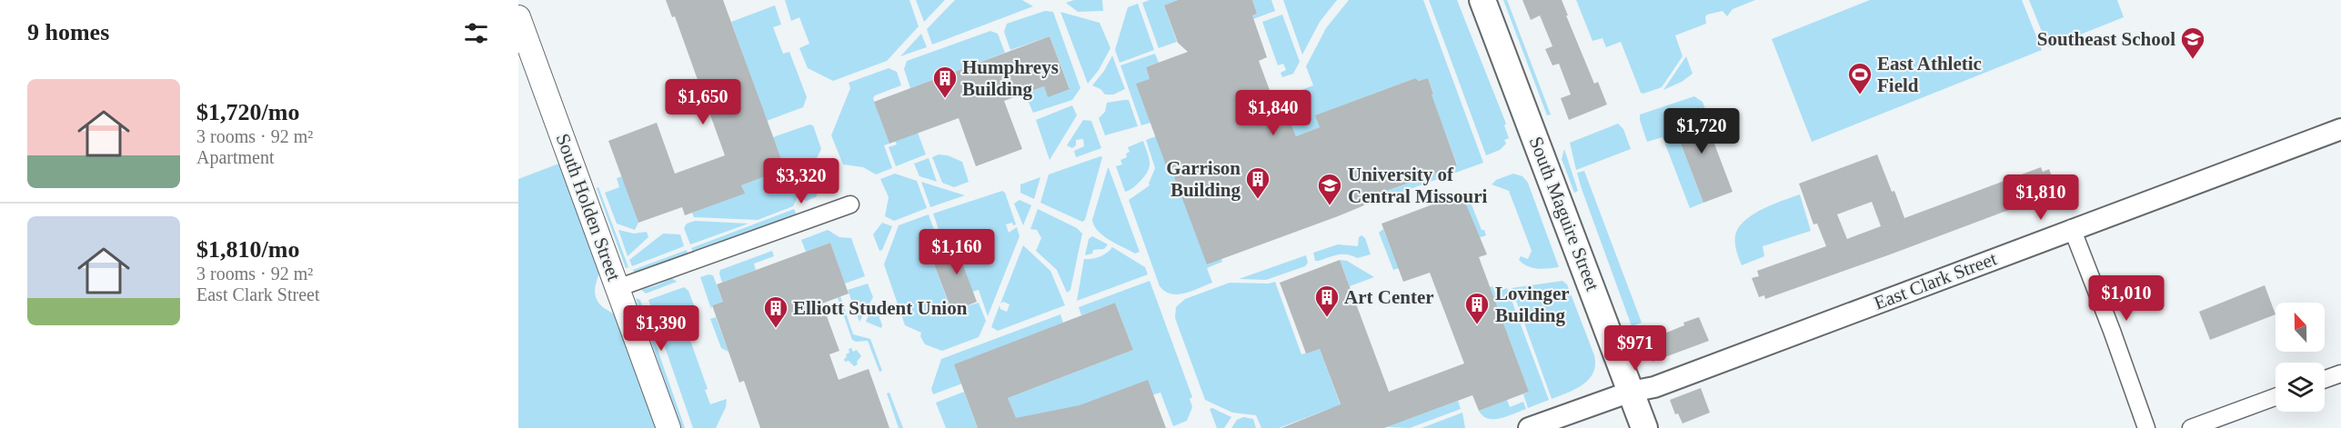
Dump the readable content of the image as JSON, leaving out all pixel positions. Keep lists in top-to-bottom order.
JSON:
{
  "streets": {
    "main road": ["South Holden Street", "South Maguire Street"],
    "street": ["East Clark Street"]
  },
  "crossings": [
    ["South Maguire Street", "East Clark Street"]
  ],
  "places": {
    "school or university": ["Southeast School", "University of Central Missouri"],
    "sports": ["East Athletic Field"],
    "building": [
      "Humphreys Building",
      "Garrison Building",
      "Art Center",
      "Lovinger Building",
      "Elliott Student Union"
    ]
  },
  "north": "top",
  "page": {
    "heading": "9 homes",
    "list": [
      {
        "name": "$1,720/mo",
        "note": "3 rooms · 92 m² · Apartment"
      },
      {
        "name": "$1,810/mo",
        "note": "3 rooms · 92 m² · East Clark Street"
      }
    ],
    "price": [
      "$1,650",
      "$1,840",
      "$1,720",
      "$3,320",
      "$1,810",
      "$1,160",
      "$1,010",
      "$1,390",
      "$971"
    ]
  }
}
